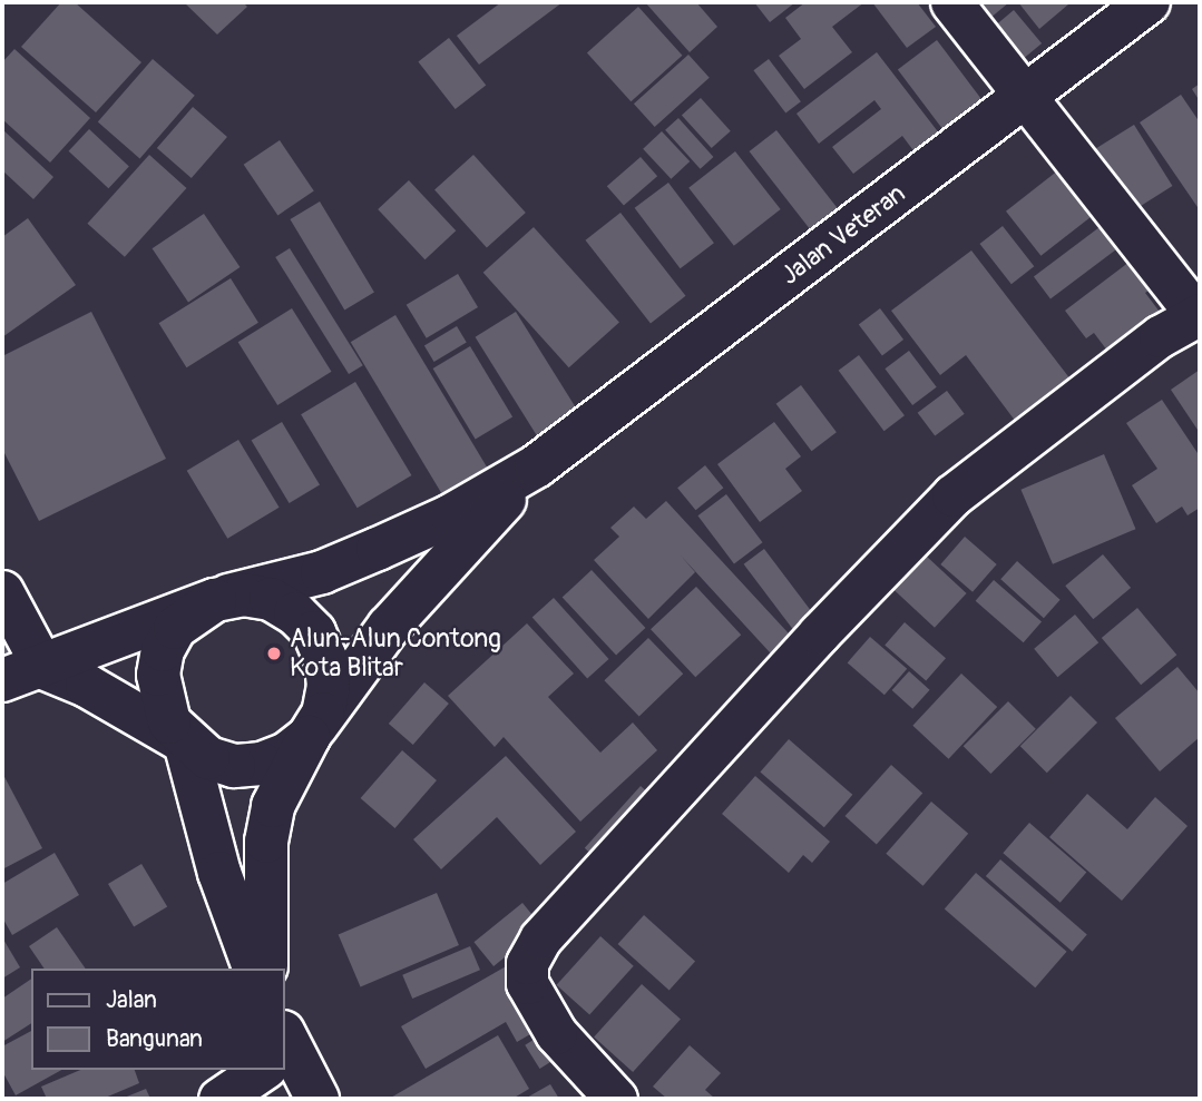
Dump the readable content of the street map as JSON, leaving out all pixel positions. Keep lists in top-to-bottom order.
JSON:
{
  "streets": {
    "main road": ["Jalan Veteran"]
  },
  "places": ["Alun-Alun Contong Kota Blitar"],
  "legend": ["Jalan", "Bangunan"]
}
